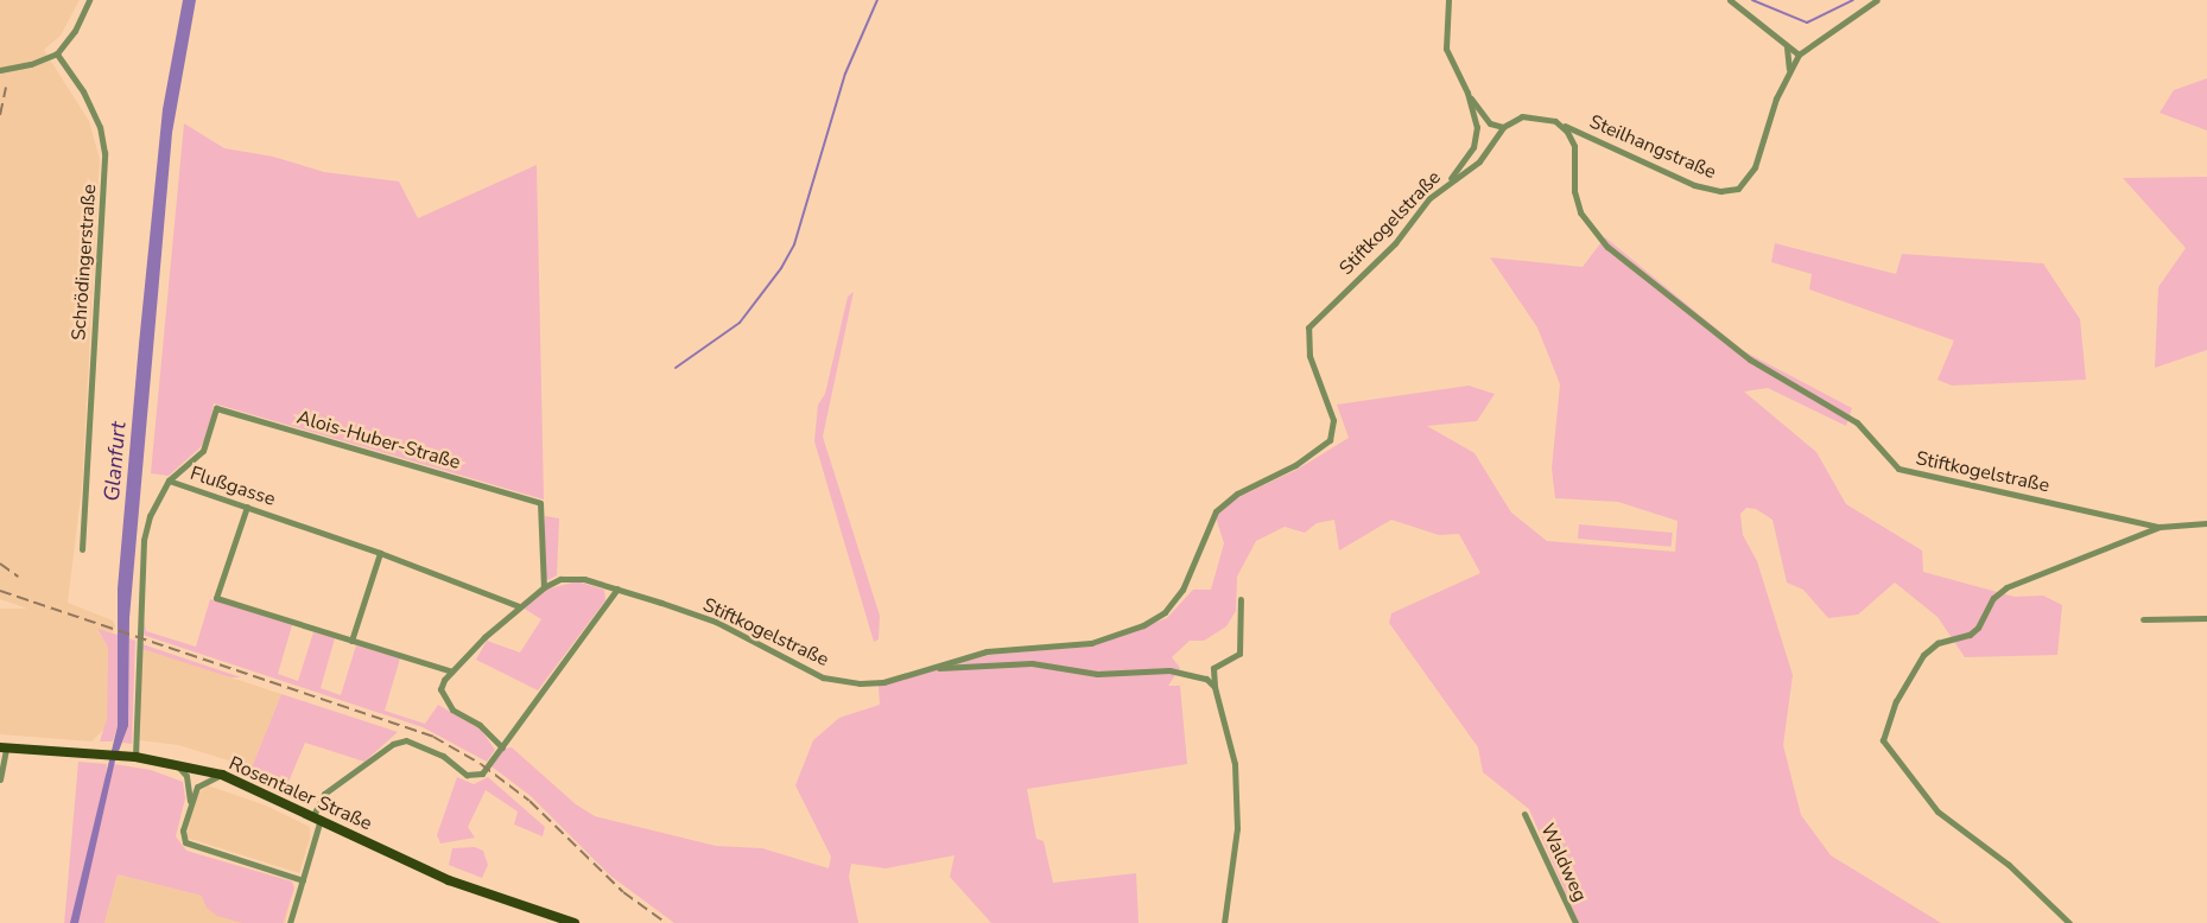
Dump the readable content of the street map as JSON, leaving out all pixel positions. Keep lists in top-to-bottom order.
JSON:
{
  "streets": {
    "main road": ["Rosentaler Straße"],
    "street": [
      "Steilhangstraße",
      "Stiftkogelstraße",
      "Schrödingerstraße",
      "Alois-Huber-Straße",
      "Flußgasse",
      "Waldweg"
    ]
  },
  "crossings": [
    ["Steilhangstraße", "Stiftkogelstraße"],
    ["Stiftkogelstraße", "Alois-Huber-Straße"],
    ["Stiftkogelstraße", "Flußgasse"],
    ["Alois-Huber-Straße", "Flußgasse"],
    ["Flußgasse", "Rosentaler Straße"]
  ],
  "water": ["Glanfurt"]
}
